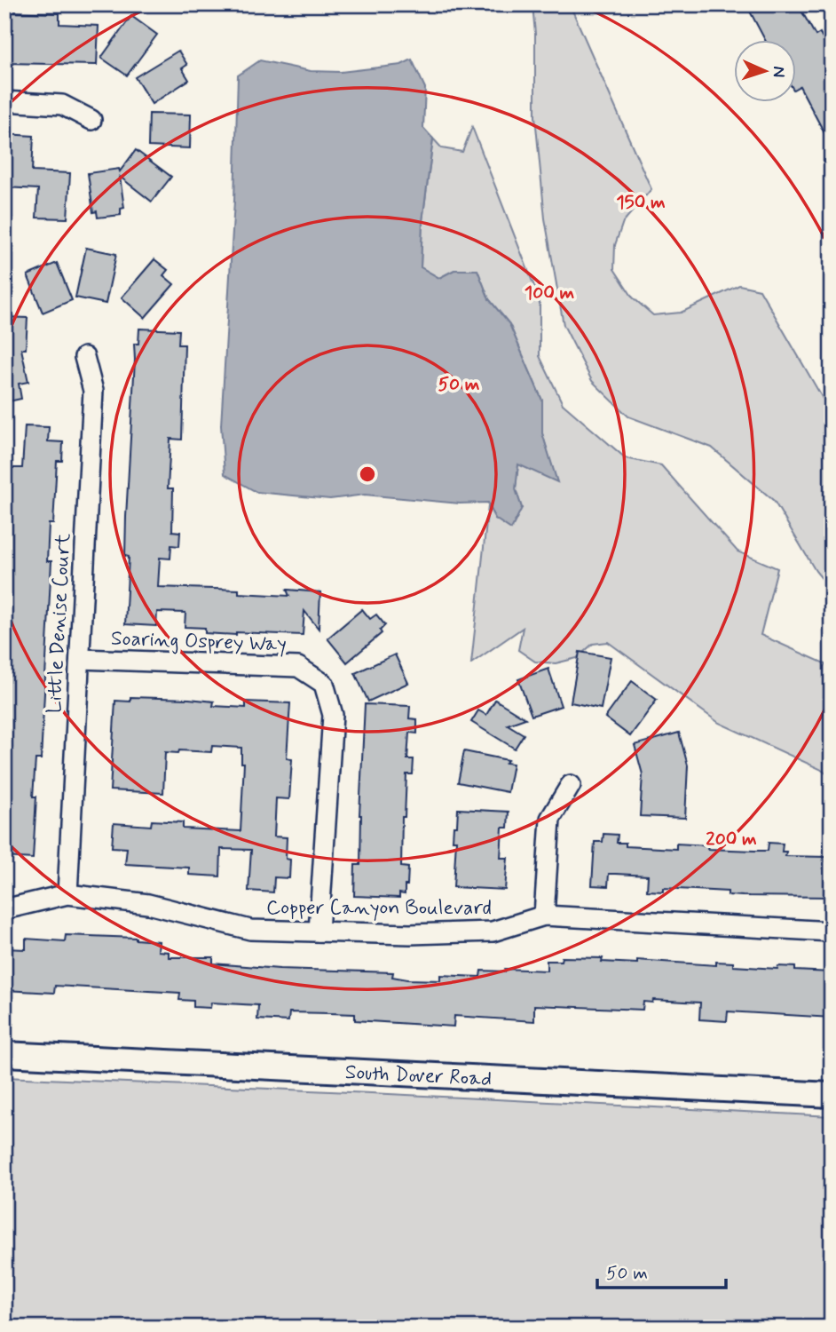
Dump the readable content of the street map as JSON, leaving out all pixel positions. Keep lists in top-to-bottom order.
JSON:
{
  "streets": {
    "street": [
      "Little Denise Court",
      "Soaring Osprey Way",
      "Copper Canyon Boulevard",
      "South Dover Road"
    ]
  },
  "crossings": [
    ["Little Denise Court", "Soaring Osprey Way"],
    ["Little Denise Court", "Copper Canyon Boulevard"],
    ["Soaring Osprey Way", "Copper Canyon Boulevard"]
  ],
  "scale_bar": "50 m",
  "north": "right",
  "rings": [
    "150 m",
    "100 m",
    "50 m",
    "200 m"
  ]
}
